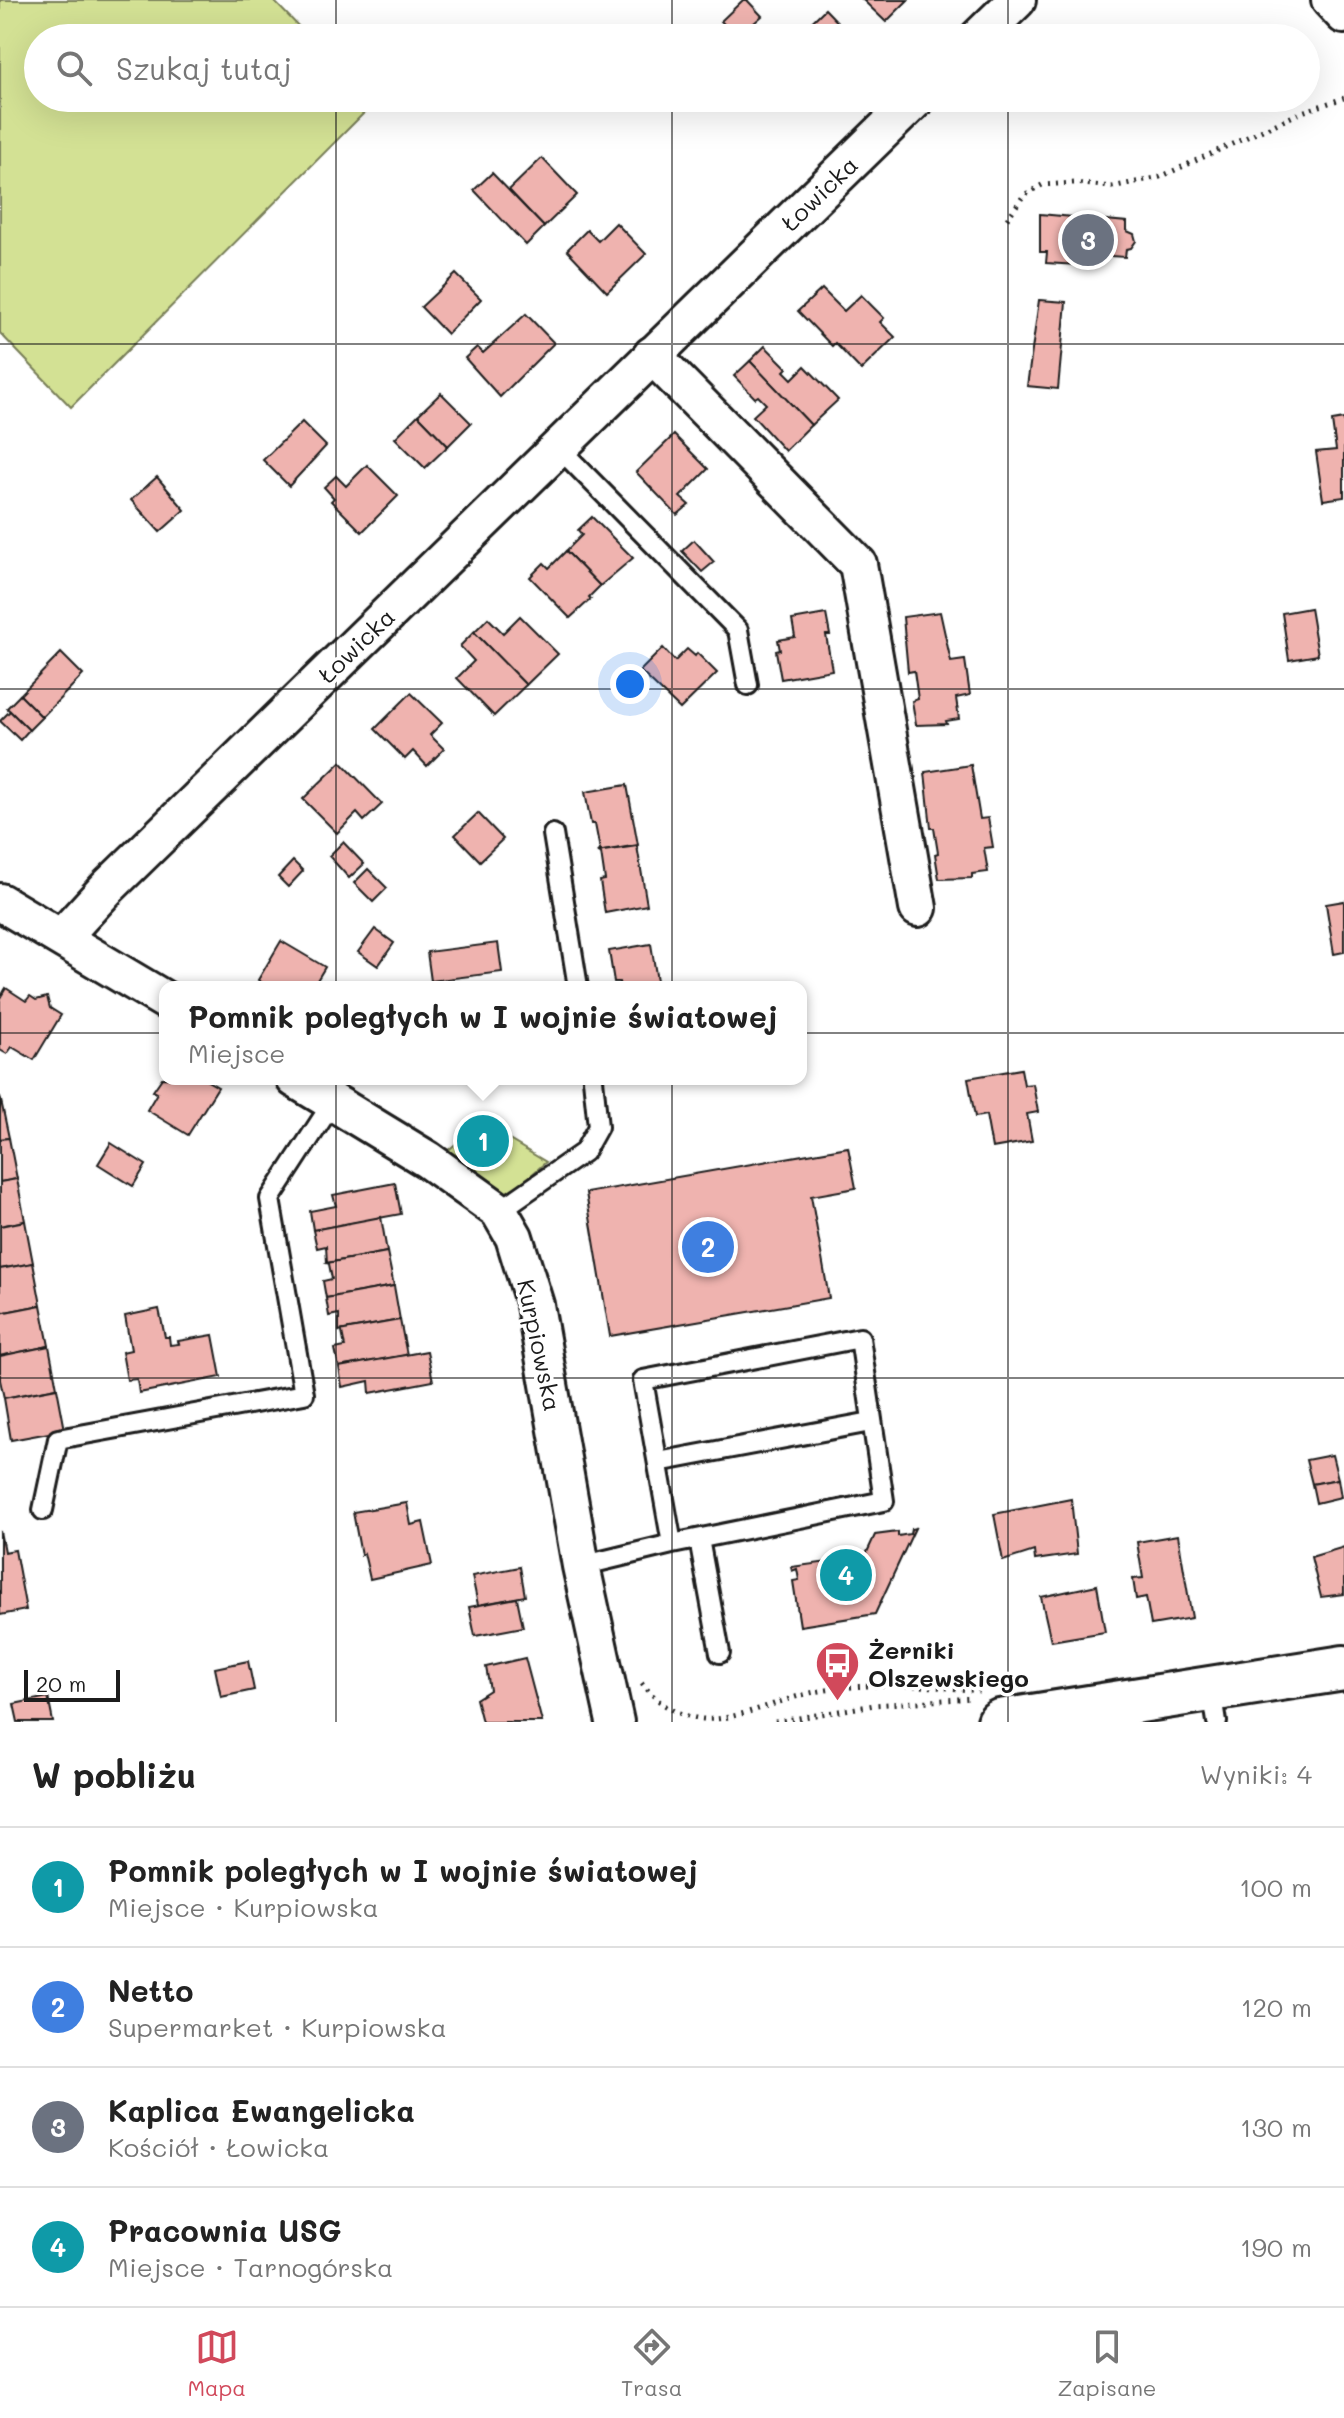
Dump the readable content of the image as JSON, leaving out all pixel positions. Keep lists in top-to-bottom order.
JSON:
{
  "streets": {
    "street": ["Łowicka", "Kurpiowska"]
  },
  "places": {
    "bus stop": ["Żerniki Olszewskiego"]
  },
  "scale_bar": "20 m",
  "page": {
    "search": "Szukaj tutaj",
    "pins": [
      "3",
      "1",
      "2",
      "4"
    ],
    "popup": ["Pomnik poległych w I wojnie światowej", "Miejsce"],
    "scale": "20 m",
    "heading": ["W pobliżu", "Wyniki: 4"],
    "list": [
      {
        "mark": "1",
        "name": "Pomnik poległych w I wojnie światowej",
        "note": "Miejsce · Kurpiowska",
        "value": "100 m"
      },
      {
        "mark": "2",
        "name": "Netto",
        "note": "Supermarket · Kurpiowska",
        "value": "120 m"
      },
      {
        "mark": "3",
        "name": "Kaplica Ewangelicka",
        "note": "Kościół · Łowicka",
        "value": "130 m"
      },
      {
        "mark": "4",
        "name": "Pracownia USG",
        "note": "Miejsce · Tarnogórska",
        "value": "190 m"
      }
    ],
    "nav": ["Mapa", "Trasa", "Zapisane"]
  }
}
